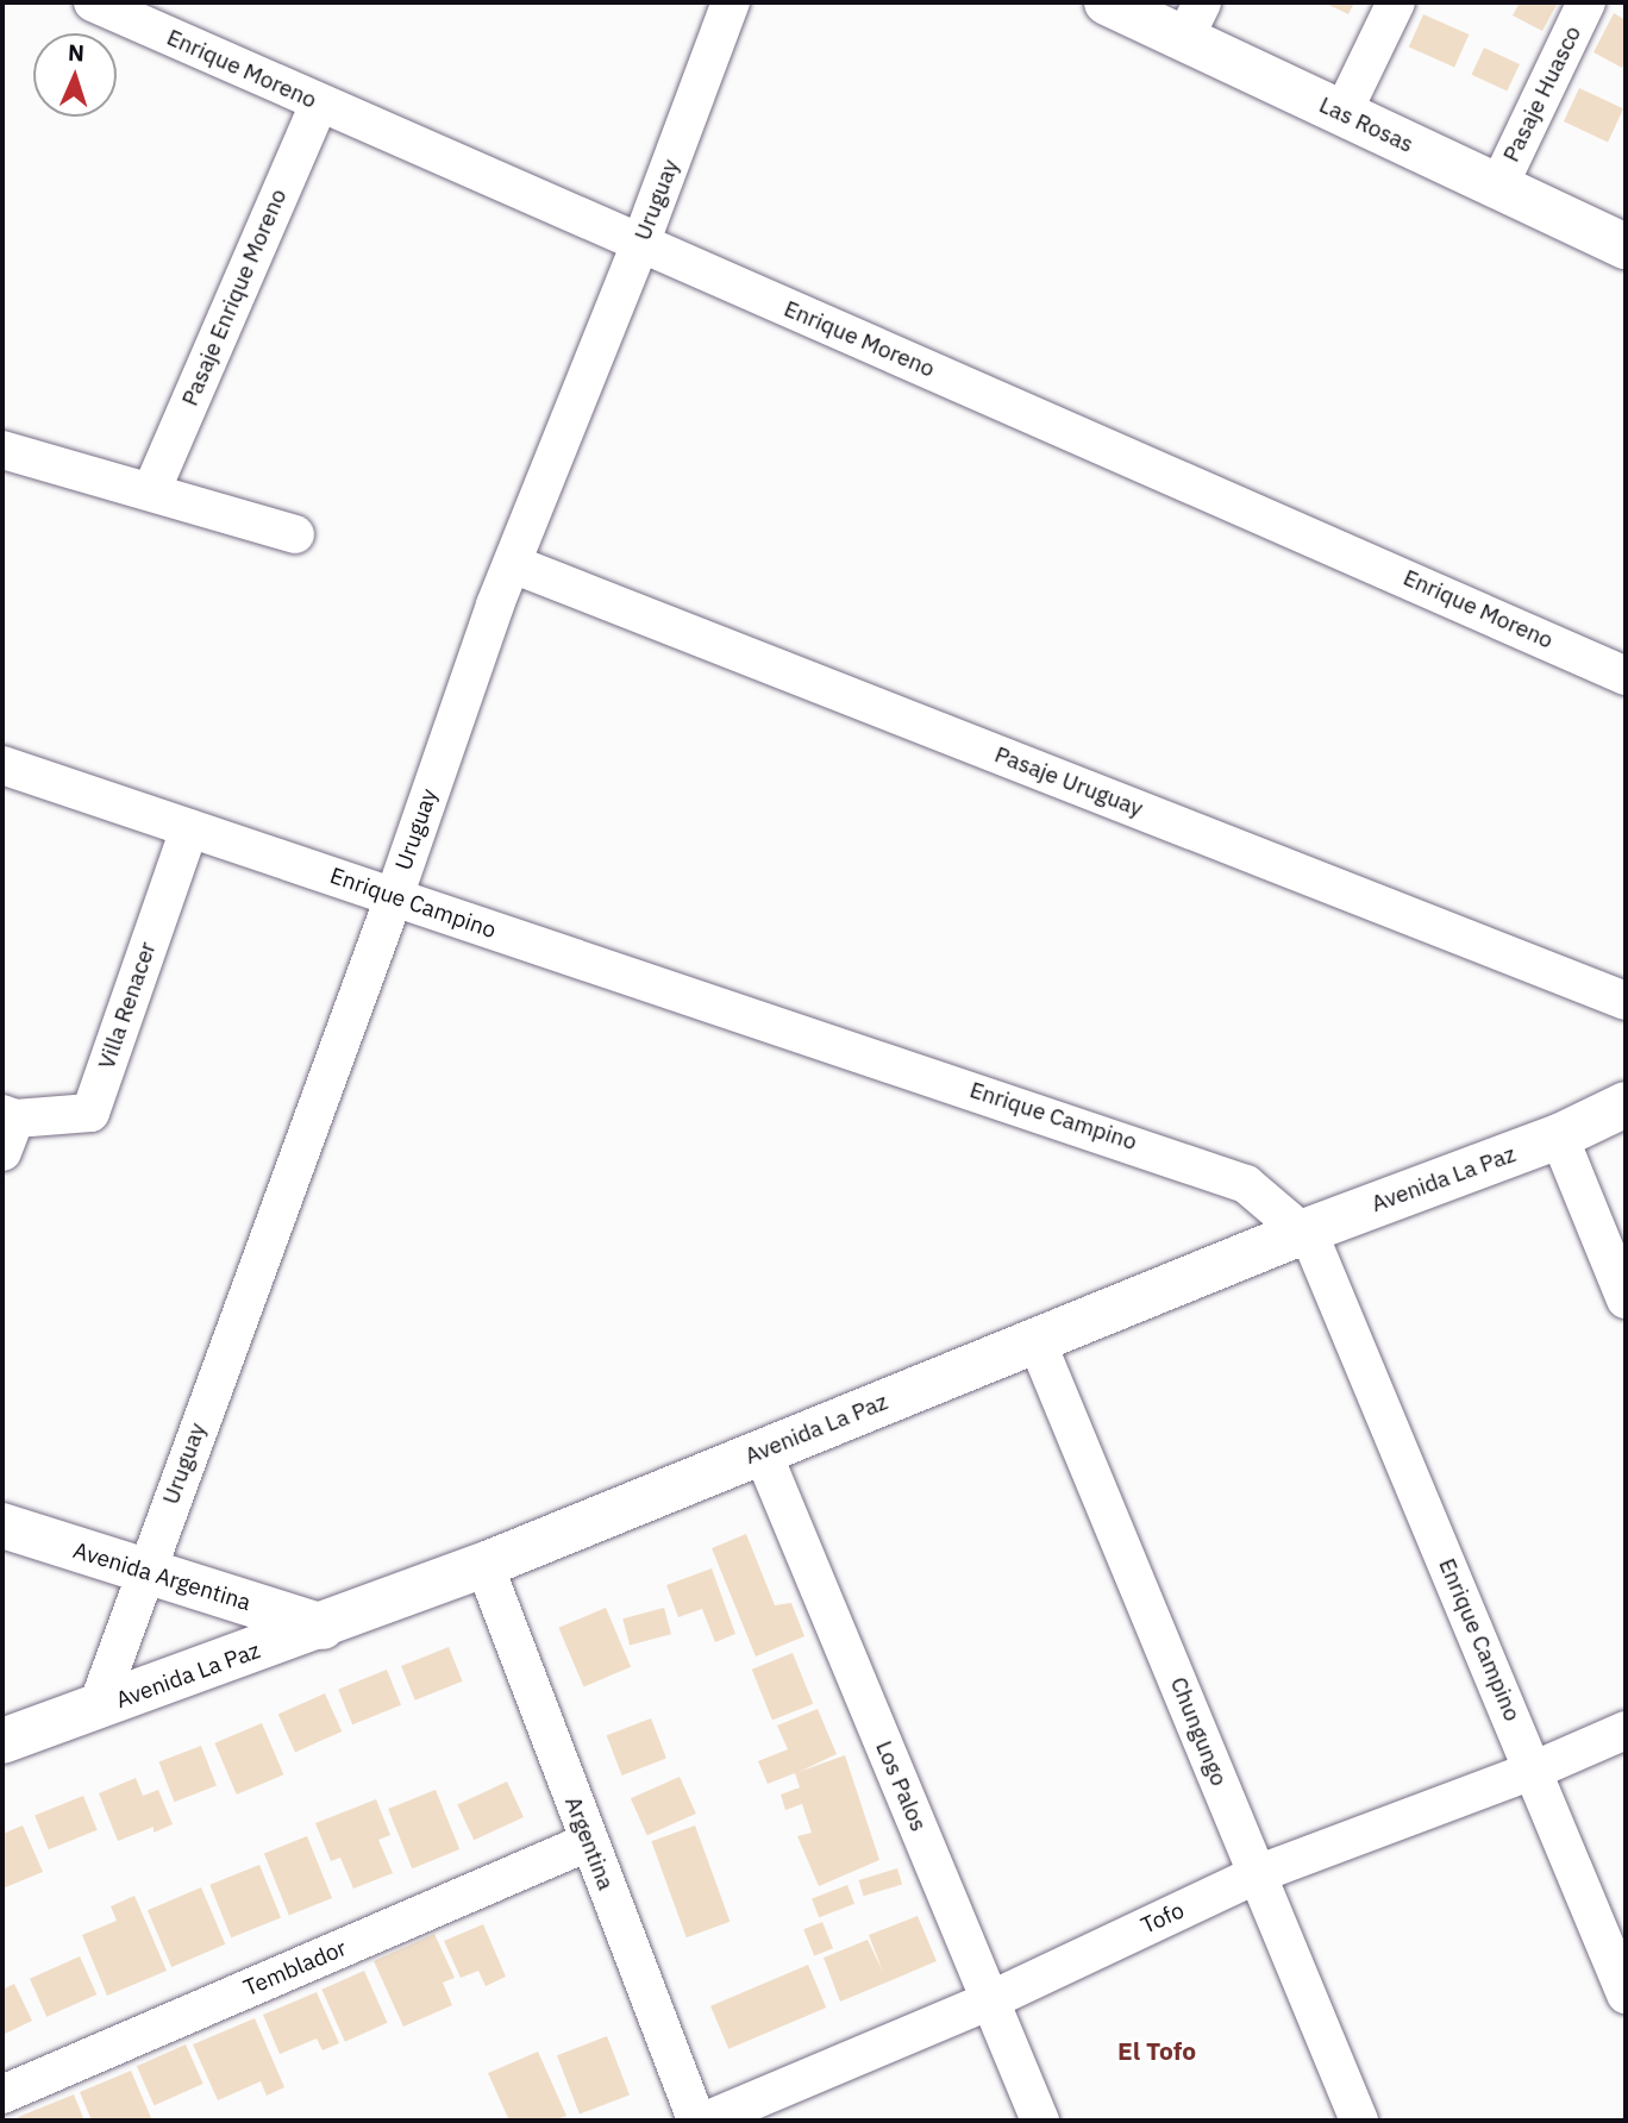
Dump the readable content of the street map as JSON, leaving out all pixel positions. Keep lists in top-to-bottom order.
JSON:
{
  "streets": {
    "main road": ["Las Rosas", "Avenida La Paz", "Avenida Argentina"],
    "street": [
      "Enrique Moreno",
      "Pasaje Huasco",
      "Uruguay",
      "Pasaje Enrique Moreno",
      "Pasaje Uruguay",
      "Enrique Campino",
      "Villa Renacer",
      "Chungungo",
      "Los Palos",
      "Argentina",
      "Tofo",
      "Temblador"
    ]
  },
  "crossings": [
    ["Enrique Moreno", "Uruguay"],
    ["Enrique Moreno", "Pasaje Enrique Moreno"],
    ["Pasaje Huasco", "Las Rosas"],
    ["Uruguay", "Pasaje Uruguay"],
    ["Uruguay", "Enrique Campino"],
    ["Uruguay", "Avenida La Paz"],
    ["Uruguay", "Avenida Argentina"],
    ["Enrique Campino", "Villa Renacer"],
    ["Enrique Campino", "Avenida La Paz"],
    ["Enrique Campino", "Tofo"],
    ["Avenida La Paz", "Avenida Argentina"],
    ["Avenida La Paz", "Chungungo"],
    ["Avenida La Paz", "Los Palos"],
    ["Avenida La Paz", "Argentina"],
    ["Chungungo", "Tofo"],
    ["Los Palos", "Tofo"],
    ["Argentina", "Temblador"]
  ],
  "districts": ["El Tofo"],
  "north": "top"
}
